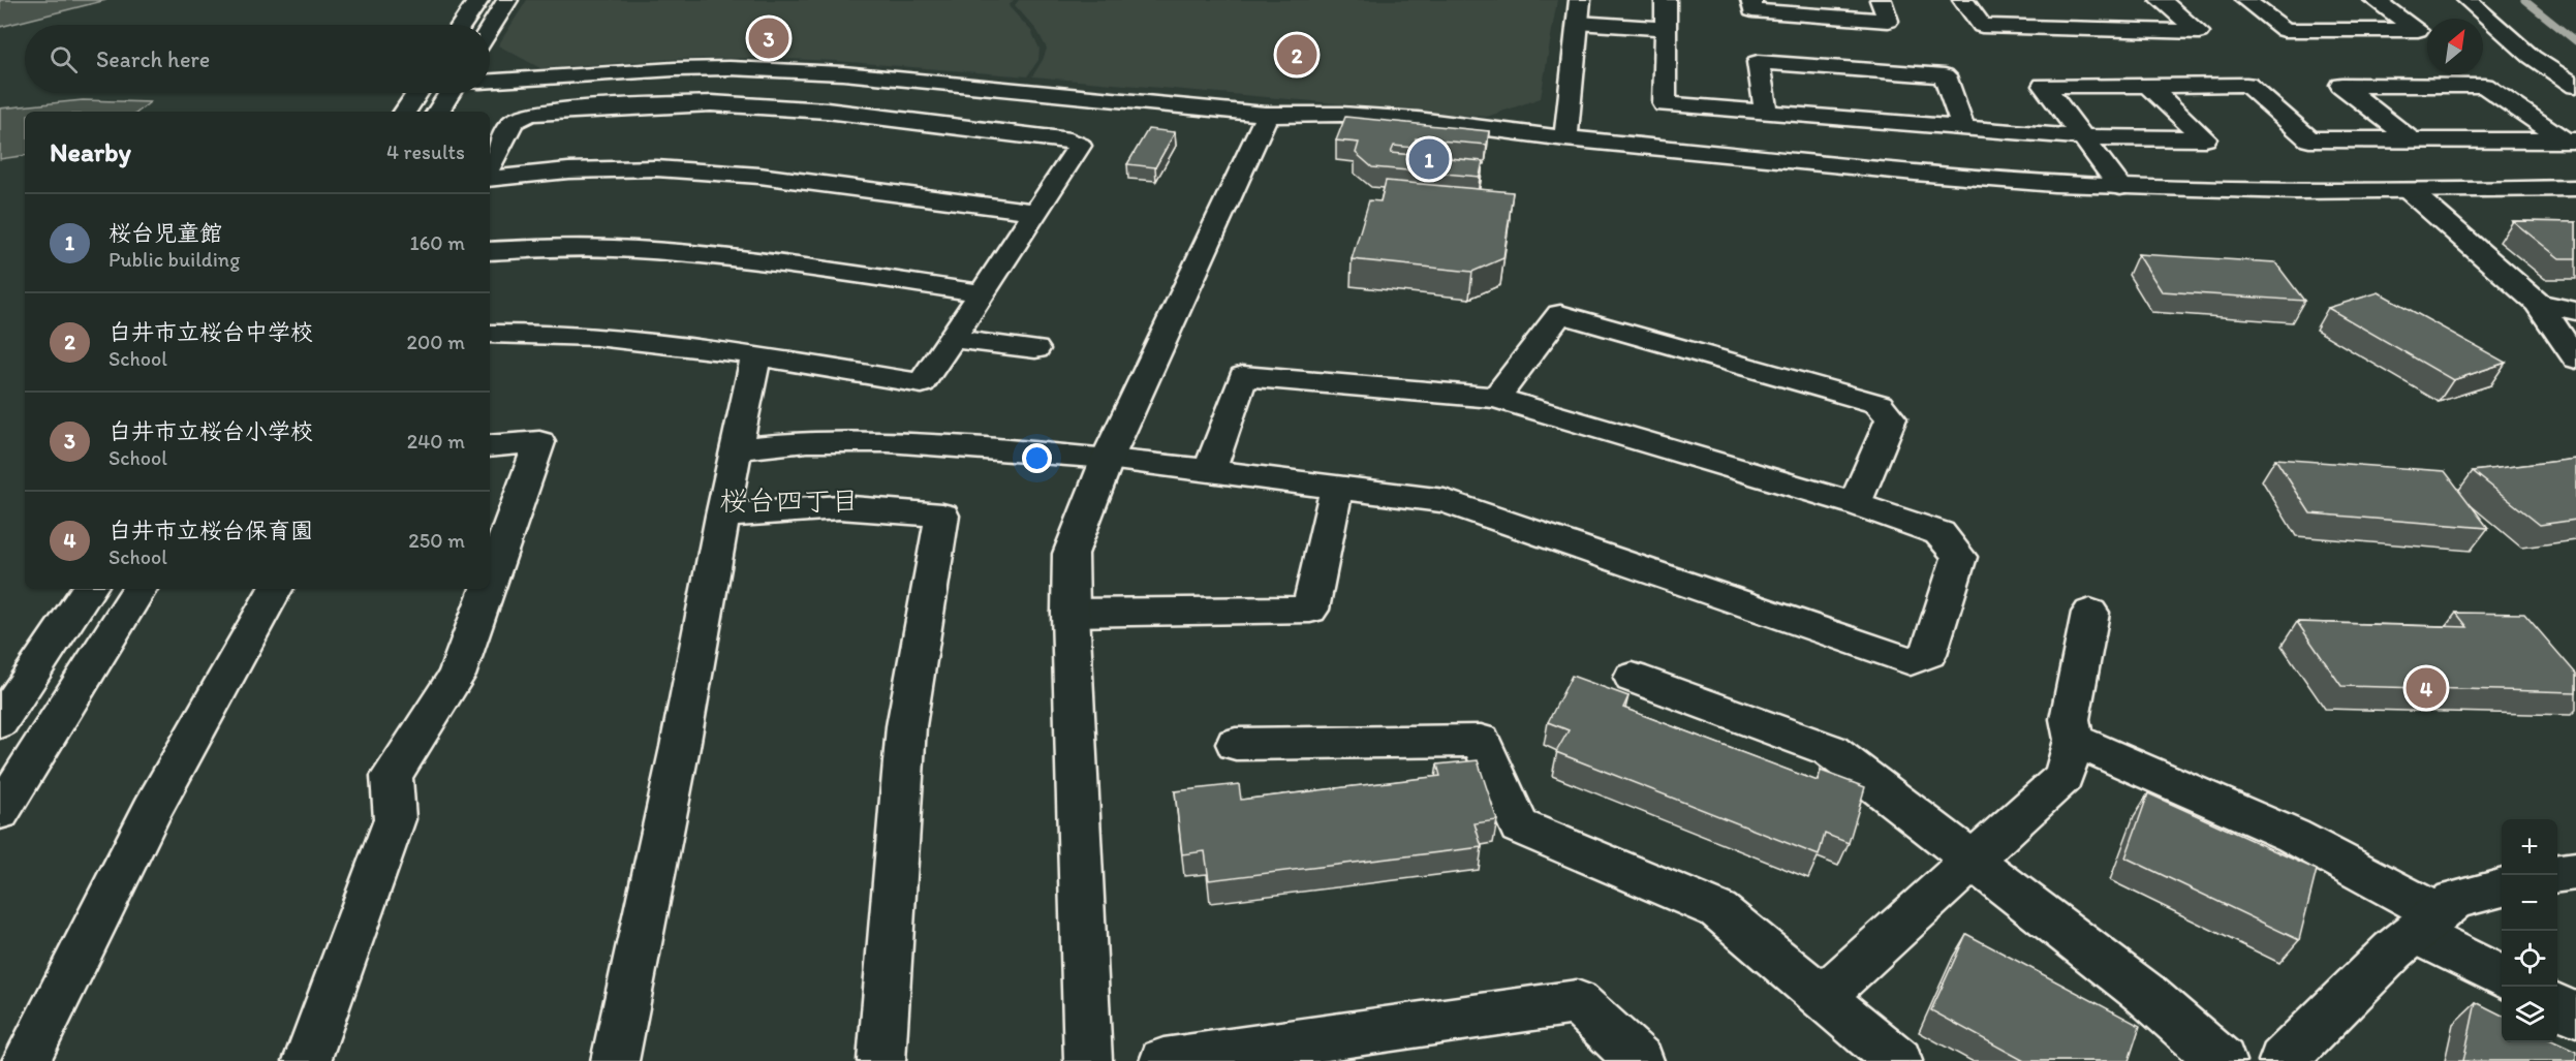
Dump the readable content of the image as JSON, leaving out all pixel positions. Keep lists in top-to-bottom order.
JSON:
{
  "districts": ["桜台四丁目"],
  "north": "top right",
  "page": {
    "pins": [
      "3",
      "2",
      "1",
      "4"
    ],
    "search": "Search here",
    "heading": ["Nearby", "4 results"],
    "list": [
      {
        "mark": "1",
        "name": "桜台児童館",
        "note": "Public building",
        "value": "160 m"
      },
      {
        "mark": "2",
        "name": "白井市立桜台中学校",
        "note": "School",
        "value": "200 m"
      },
      {
        "mark": "3",
        "name": "白井市立桜台小学校",
        "note": "School",
        "value": "240 m"
      },
      {
        "mark": "4",
        "name": "白井市立桜台保育園",
        "note": "School",
        "value": "250 m"
      }
    ],
    "map_buttons": ["+", "−"]
  }
}
